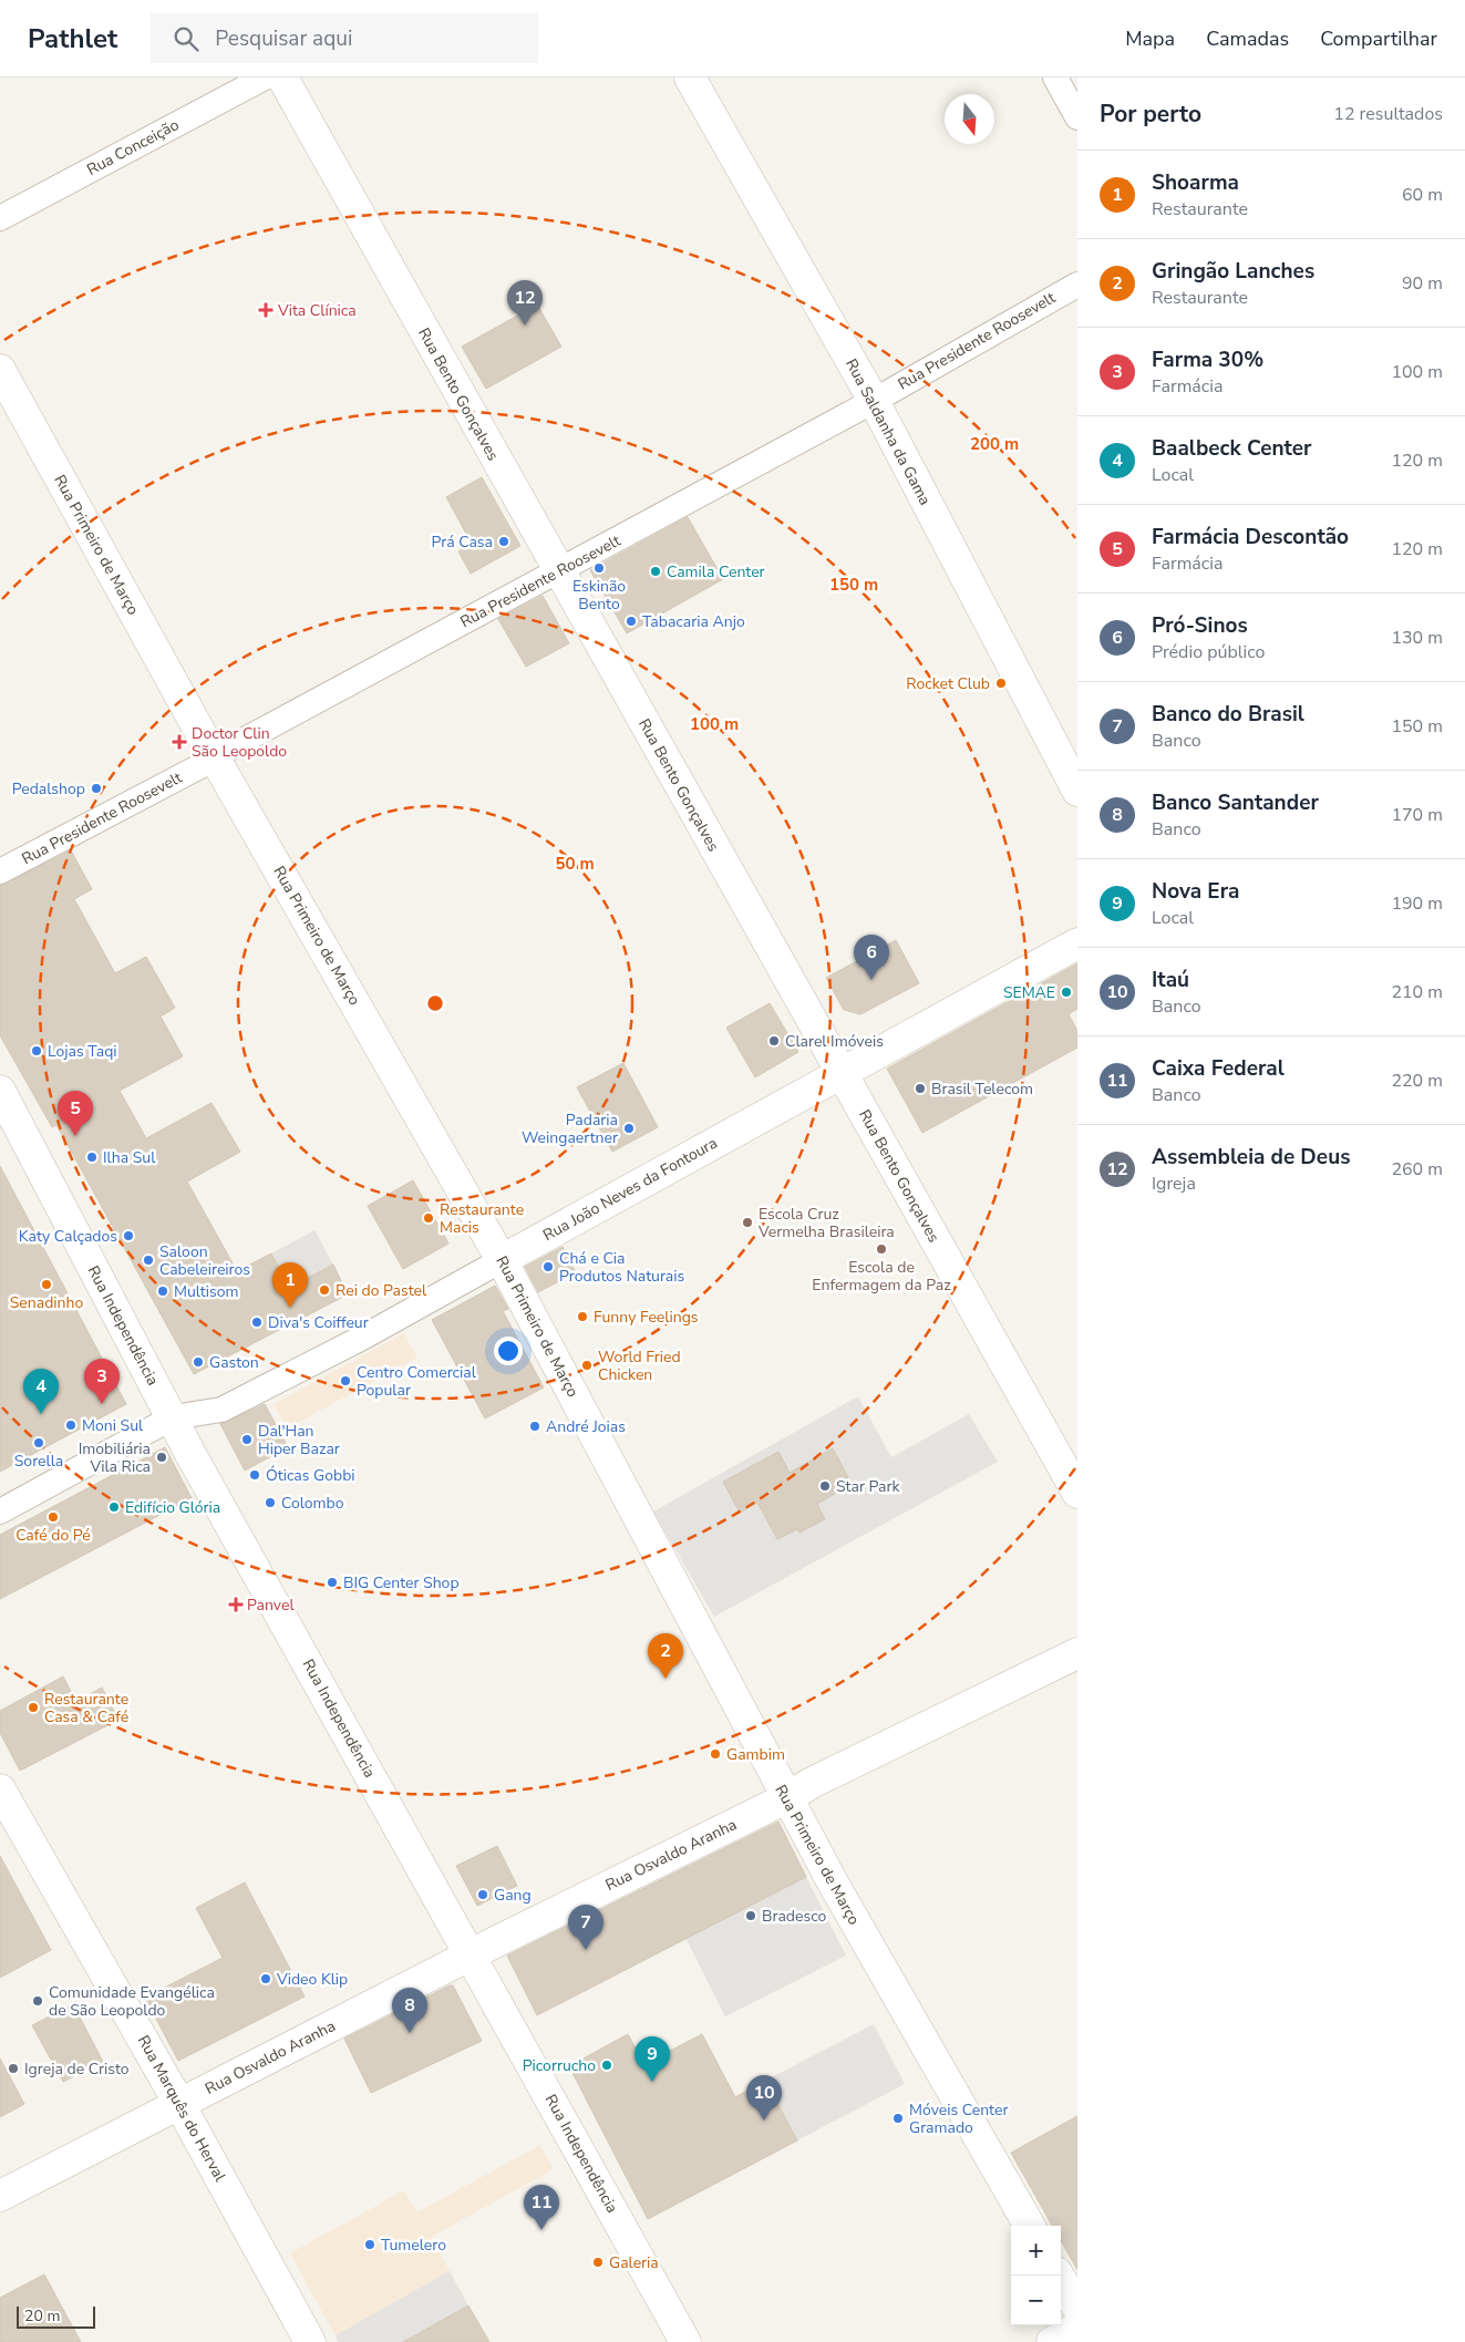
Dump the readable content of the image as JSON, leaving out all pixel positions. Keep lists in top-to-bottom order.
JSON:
{
  "streets": {
    "street": [
      "Rua Conceição",
      "Rua Presidente Roosevelt",
      "Rua Bento Gonçalves",
      "Rua Saldanha da Gama",
      "Rua Primeiro de Março",
      "Rua João Neves da Fontoura",
      "Rua Independência",
      "Rua Osvaldo Aranha",
      "Rua Marquês do Herval"
    ]
  },
  "crossings": [
    ["Rua Presidente Roosevelt", "Rua Bento Gonçalves"],
    ["Rua Presidente Roosevelt", "Rua Saldanha da Gama"],
    ["Rua Presidente Roosevelt", "Rua Primeiro de Março"],
    ["Rua Bento Gonçalves", "Rua João Neves da Fontoura"],
    ["Rua Primeiro de Março", "Rua João Neves da Fontoura"],
    ["Rua Primeiro de Março", "Rua Osvaldo Aranha"],
    ["Rua João Neves da Fontoura", "Rua Independência"],
    ["Rua Independência", "Rua Osvaldo Aranha"],
    ["Rua Osvaldo Aranha", "Rua Marquês do Herval"]
  ],
  "places": {
    "health": ["Vita Clínica", "Doctor Clin São Leopoldo", "Panvel"],
    "other": [
      "Prá Casa",
      "Eskinão Bento",
      "Camila Center",
      "Tabacaria Anjo",
      "Rocket Club",
      "Pedalshop",
      "SEMAE",
      "Clarel Imóveis",
      "Lojas Taqi",
      "Brasil Telecom",
      "Padaria Weingaertner",
      "Ilha Sul",
      "Restaurante Macis",
      "Escola Cruz Vermelha Brasileira",
      "Katy Calçados",
      "Escola de Enfermagem da Paz",
      "Saloon Cabeleireiros",
      "Chá e Cia Produtos Naturais",
      "Senadinho",
      "Rei do Pastel",
      "Multisom",
      "Funny Feelings",
      "Diva's Coiffeur",
      "Gaston",
      "World Fried Chicken",
      "Centro Comercial Popular",
      "Moni Sul",
      "André Joias",
      "Dal'Han Hiper Bazar",
      "Sorella",
      "Imobiliária Vila Rica",
      "Óticas Gobbi",
      "Star Park",
      "Colombo",
      "Edifício Glória",
      "Café do Pé",
      "BIG Center Shop",
      "Restaurante Casa & Café",
      "Gambim",
      "Gang",
      "Bradesco",
      "Video Klip",
      "Comunidade Evangélica de São Leopoldo",
      "Picorrucho",
      "Igreja de Cristo",
      "Móveis Center Gramado",
      "Tumelero",
      "Galeria"
    ]
  },
  "scale_bar": "20 m",
  "north": "bottom",
  "page": {
    "header": "Pathlet",
    "search": "Pesquisar aqui",
    "nav": ["Mapa", "Camadas", "Compartilhar"],
    "heading": ["Por perto", "12 resultados"],
    "list": [
      {
        "mark": "1",
        "name": "Shoarma",
        "note": "Restaurante",
        "value": "60 m"
      },
      {
        "mark": "2",
        "name": "Gringão Lanches",
        "note": "Restaurante",
        "value": "90 m"
      },
      {
        "mark": "3",
        "name": "Farma 30%",
        "note": "Farmácia",
        "value": "100 m"
      },
      {
        "mark": "4",
        "name": "Baalbeck Center",
        "note": "Local",
        "value": "120 m"
      },
      {
        "mark": "5",
        "name": "Farmácia Descontão",
        "note": "Farmácia",
        "value": "120 m"
      },
      {
        "mark": "6",
        "name": "Pró-Sinos",
        "note": "Prédio público",
        "value": "130 m"
      },
      {
        "mark": "7",
        "name": "Banco do Brasil",
        "note": "Banco",
        "value": "150 m"
      },
      {
        "mark": "8",
        "name": "Banco Santander",
        "note": "Banco",
        "value": "170 m"
      },
      {
        "mark": "9",
        "name": "Nova Era",
        "note": "Local",
        "value": "190 m"
      },
      {
        "mark": "10",
        "name": "Itaú",
        "note": "Banco",
        "value": "210 m"
      },
      {
        "mark": "11",
        "name": "Caixa Federal",
        "note": "Banco",
        "value": "220 m"
      },
      {
        "mark": "12",
        "name": "Assembleia de Deus",
        "note": "Igreja",
        "value": "260 m"
      }
    ],
    "pins": [
      "12",
      "6",
      "5",
      "1",
      "3",
      "4",
      "2",
      "7",
      "8",
      "9",
      "10",
      "11"
    ],
    "map_buttons": ["+", "−"],
    "scale": "20 m"
  },
  "rings": [
    "200 m",
    "150 m",
    "100 m",
    "50 m"
  ]
}
